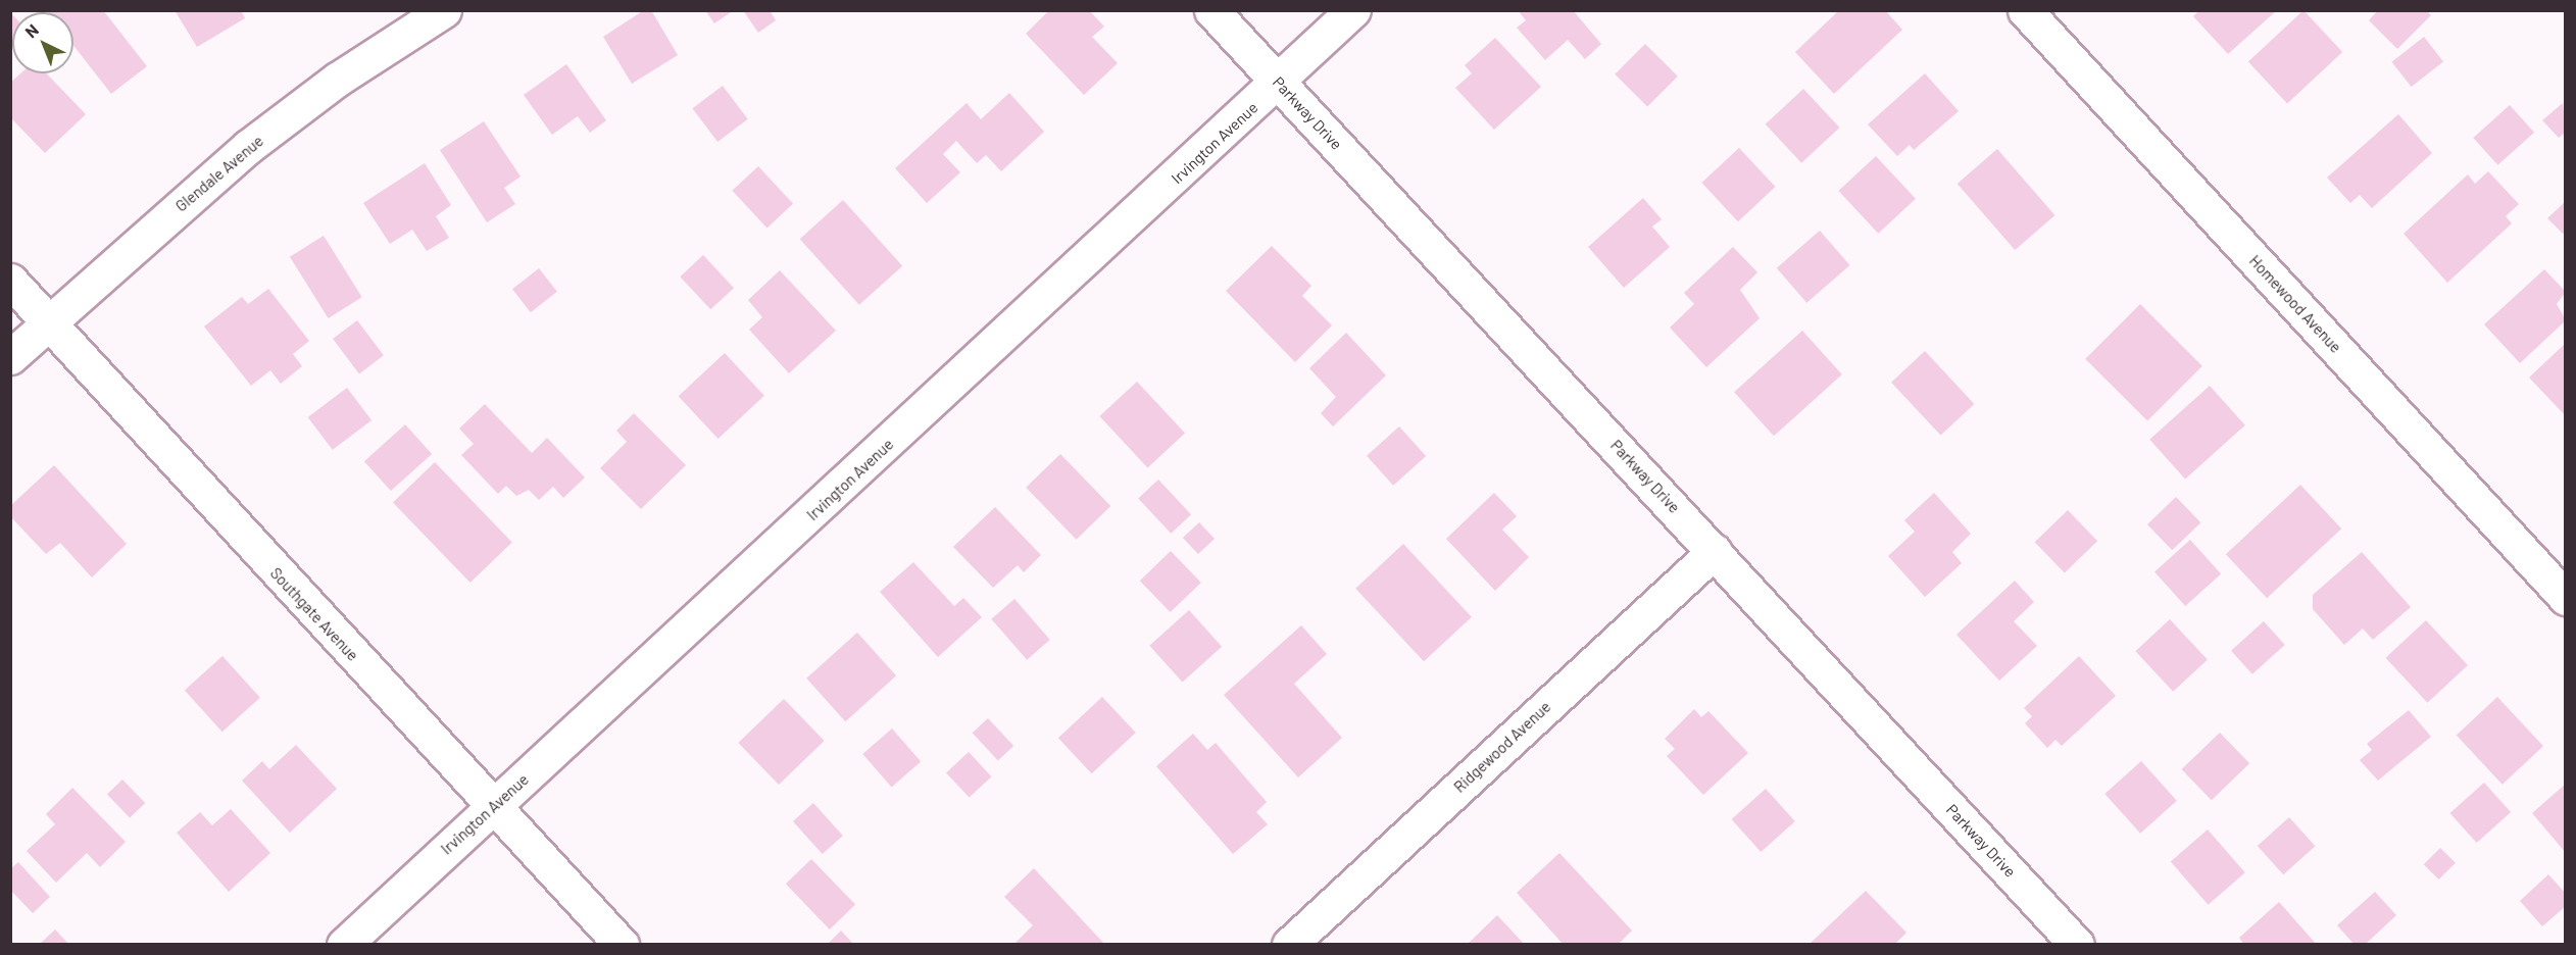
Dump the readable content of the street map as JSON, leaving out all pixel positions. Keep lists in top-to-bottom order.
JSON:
{
  "streets": {
    "street": [
      "Parkway Drive",
      "Irvington Avenue",
      "Glendale Avenue",
      "Homewood Avenue",
      "Southgate Avenue",
      "Ridgewood Avenue"
    ]
  },
  "crossings": [
    ["Parkway Drive", "Irvington Avenue"],
    ["Parkway Drive", "Ridgewood Avenue"],
    ["Irvington Avenue", "Southgate Avenue"],
    ["Glendale Avenue", "Southgate Avenue"]
  ],
  "north": "top left"
}
